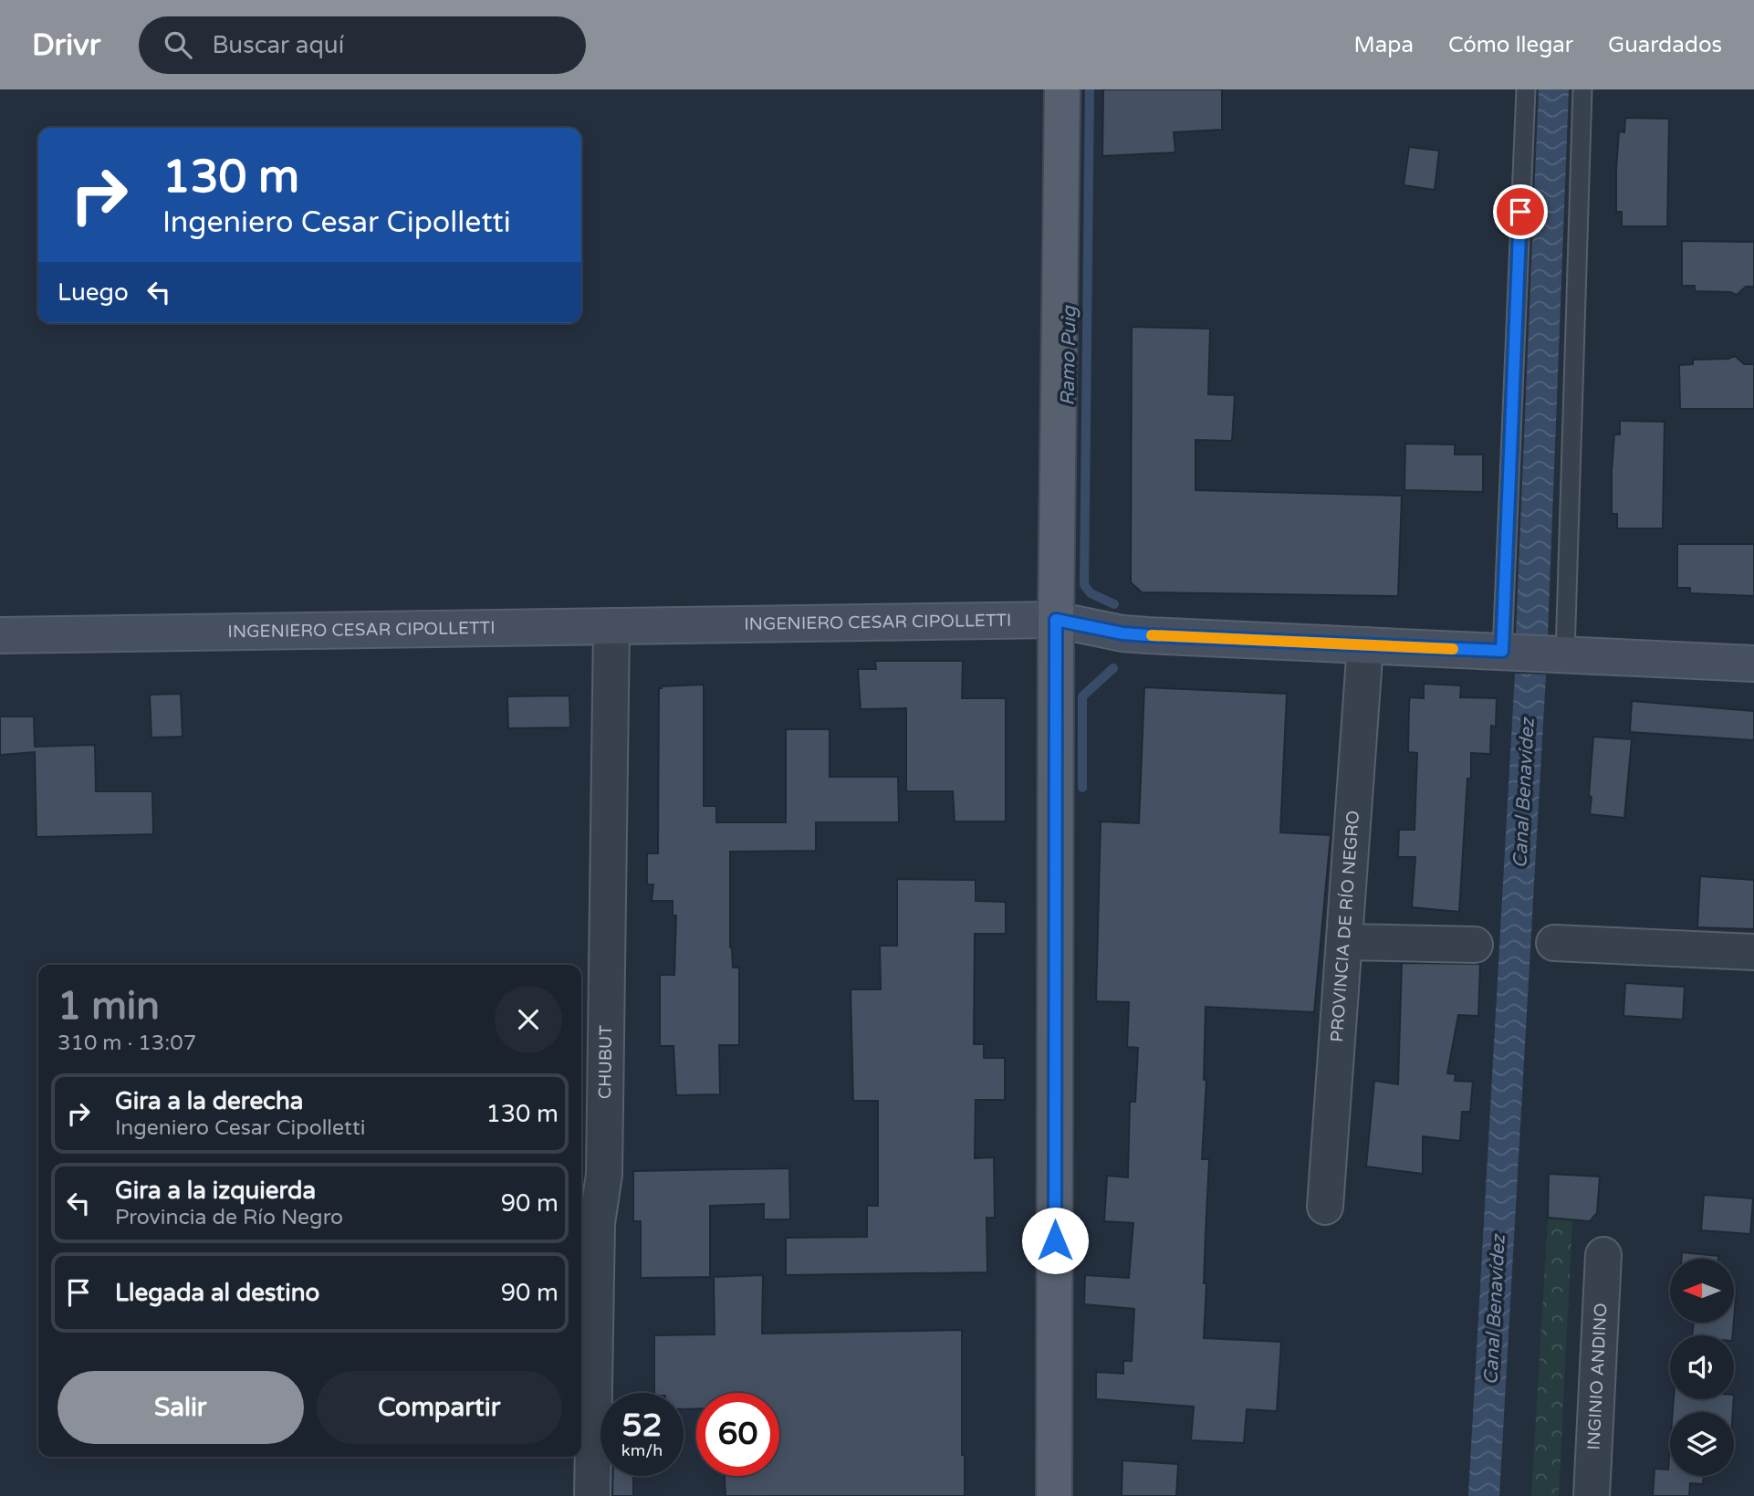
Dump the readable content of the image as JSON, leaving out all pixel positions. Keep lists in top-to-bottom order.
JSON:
{
  "streets": {
    "street": [
      "INGENIERO CESAR CIPOLLETTI",
      "PROVINCIA DE RÍO NEGRO",
      "CHUBUT",
      "INGINIO ANDINO"
    ]
  },
  "crossings": [
    ["INGENIERO CESAR CIPOLLETTI", "PROVINCIA DE RÍO NEGRO"],
    ["INGENIERO CESAR CIPOLLETTI", "CHUBUT"]
  ],
  "water": ["Ramo Puig", "Canal Benavídez"],
  "north": "left",
  "page": {
    "header": "Drivr",
    "search": "Buscar aquí",
    "nav": ["Mapa", "Cómo llegar", "Guardados"],
    "turn": ["130 m", "Ingeniero Cesar Cipolletti"],
    "then": "Luego",
    "heading": ["1 min", "310 m · 13:07"],
    "list": [
      {
        "name": "Gira a la derecha",
        "note": "Ingeniero Cesar Cipolletti",
        "value": "130 m"
      },
      {
        "name": "Gira a la izquierda",
        "note": "Provincia de Río Negro",
        "value": "90 m"
      },
      {
        "name": "Llegada al destino",
        "value": "90 m"
      }
    ],
    "buttons": ["Salir", "Compartir"],
    "speed": "52 km/h",
    "limit": "60"
  }
}
